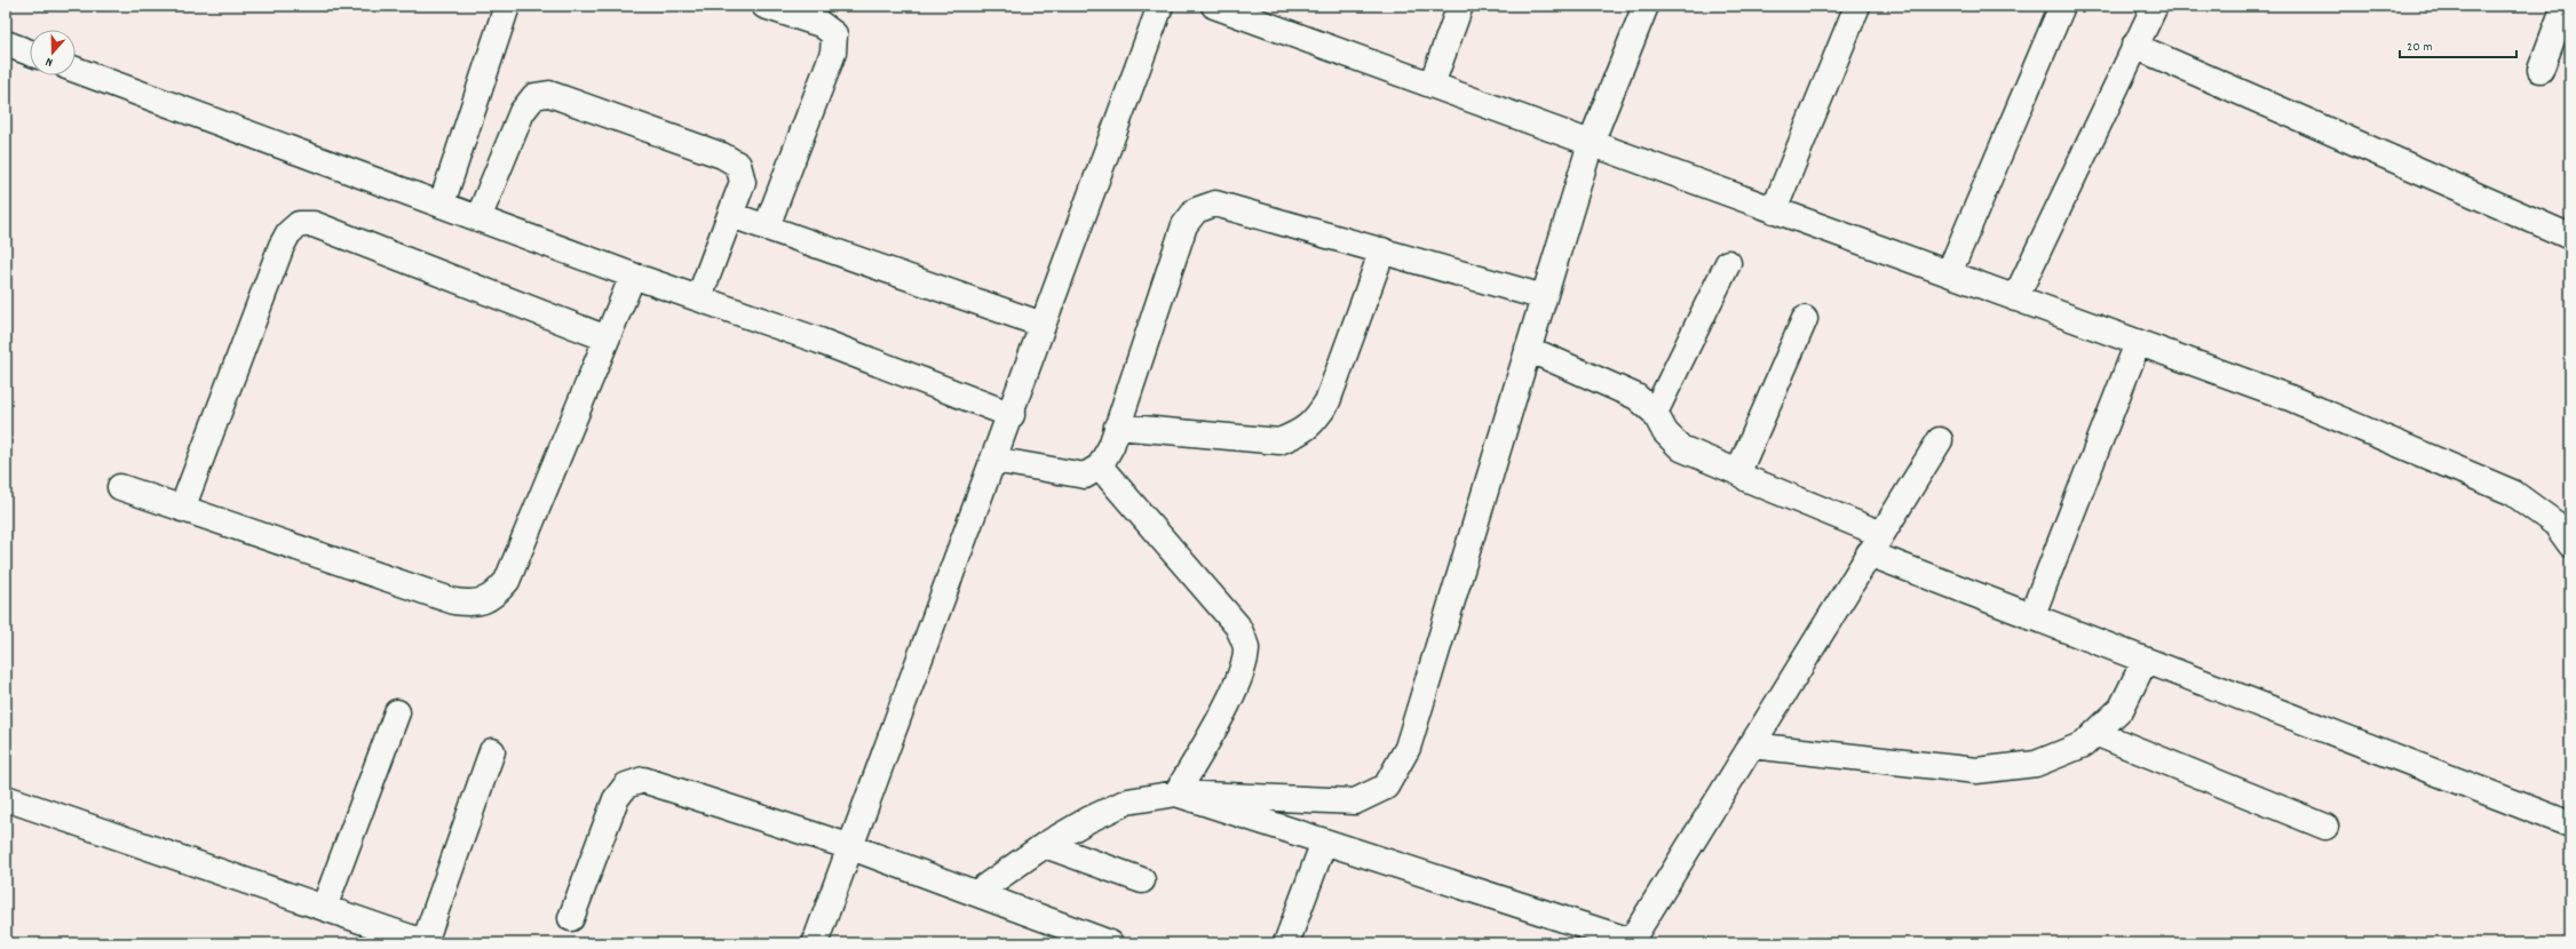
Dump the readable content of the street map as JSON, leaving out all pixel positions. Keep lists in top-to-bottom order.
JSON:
{
  "scale_bar": "20 m",
  "north": "bottom"
}
